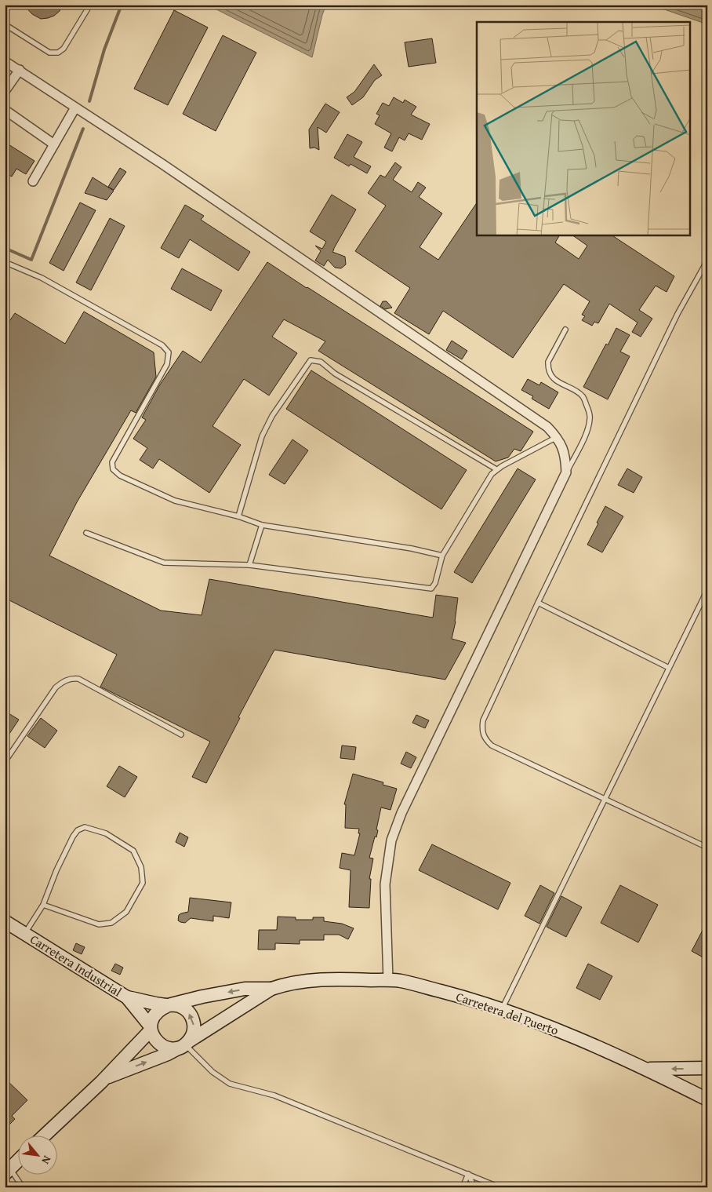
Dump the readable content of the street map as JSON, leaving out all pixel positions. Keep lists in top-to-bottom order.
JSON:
{
  "streets": {
    "main road": ["Carretera Industrial", "Carretera del Puerto"]
  },
  "crossings": [
    ["Carretera Industrial", "Carretera del Puerto"]
  ],
  "north": "bottom right"
}
